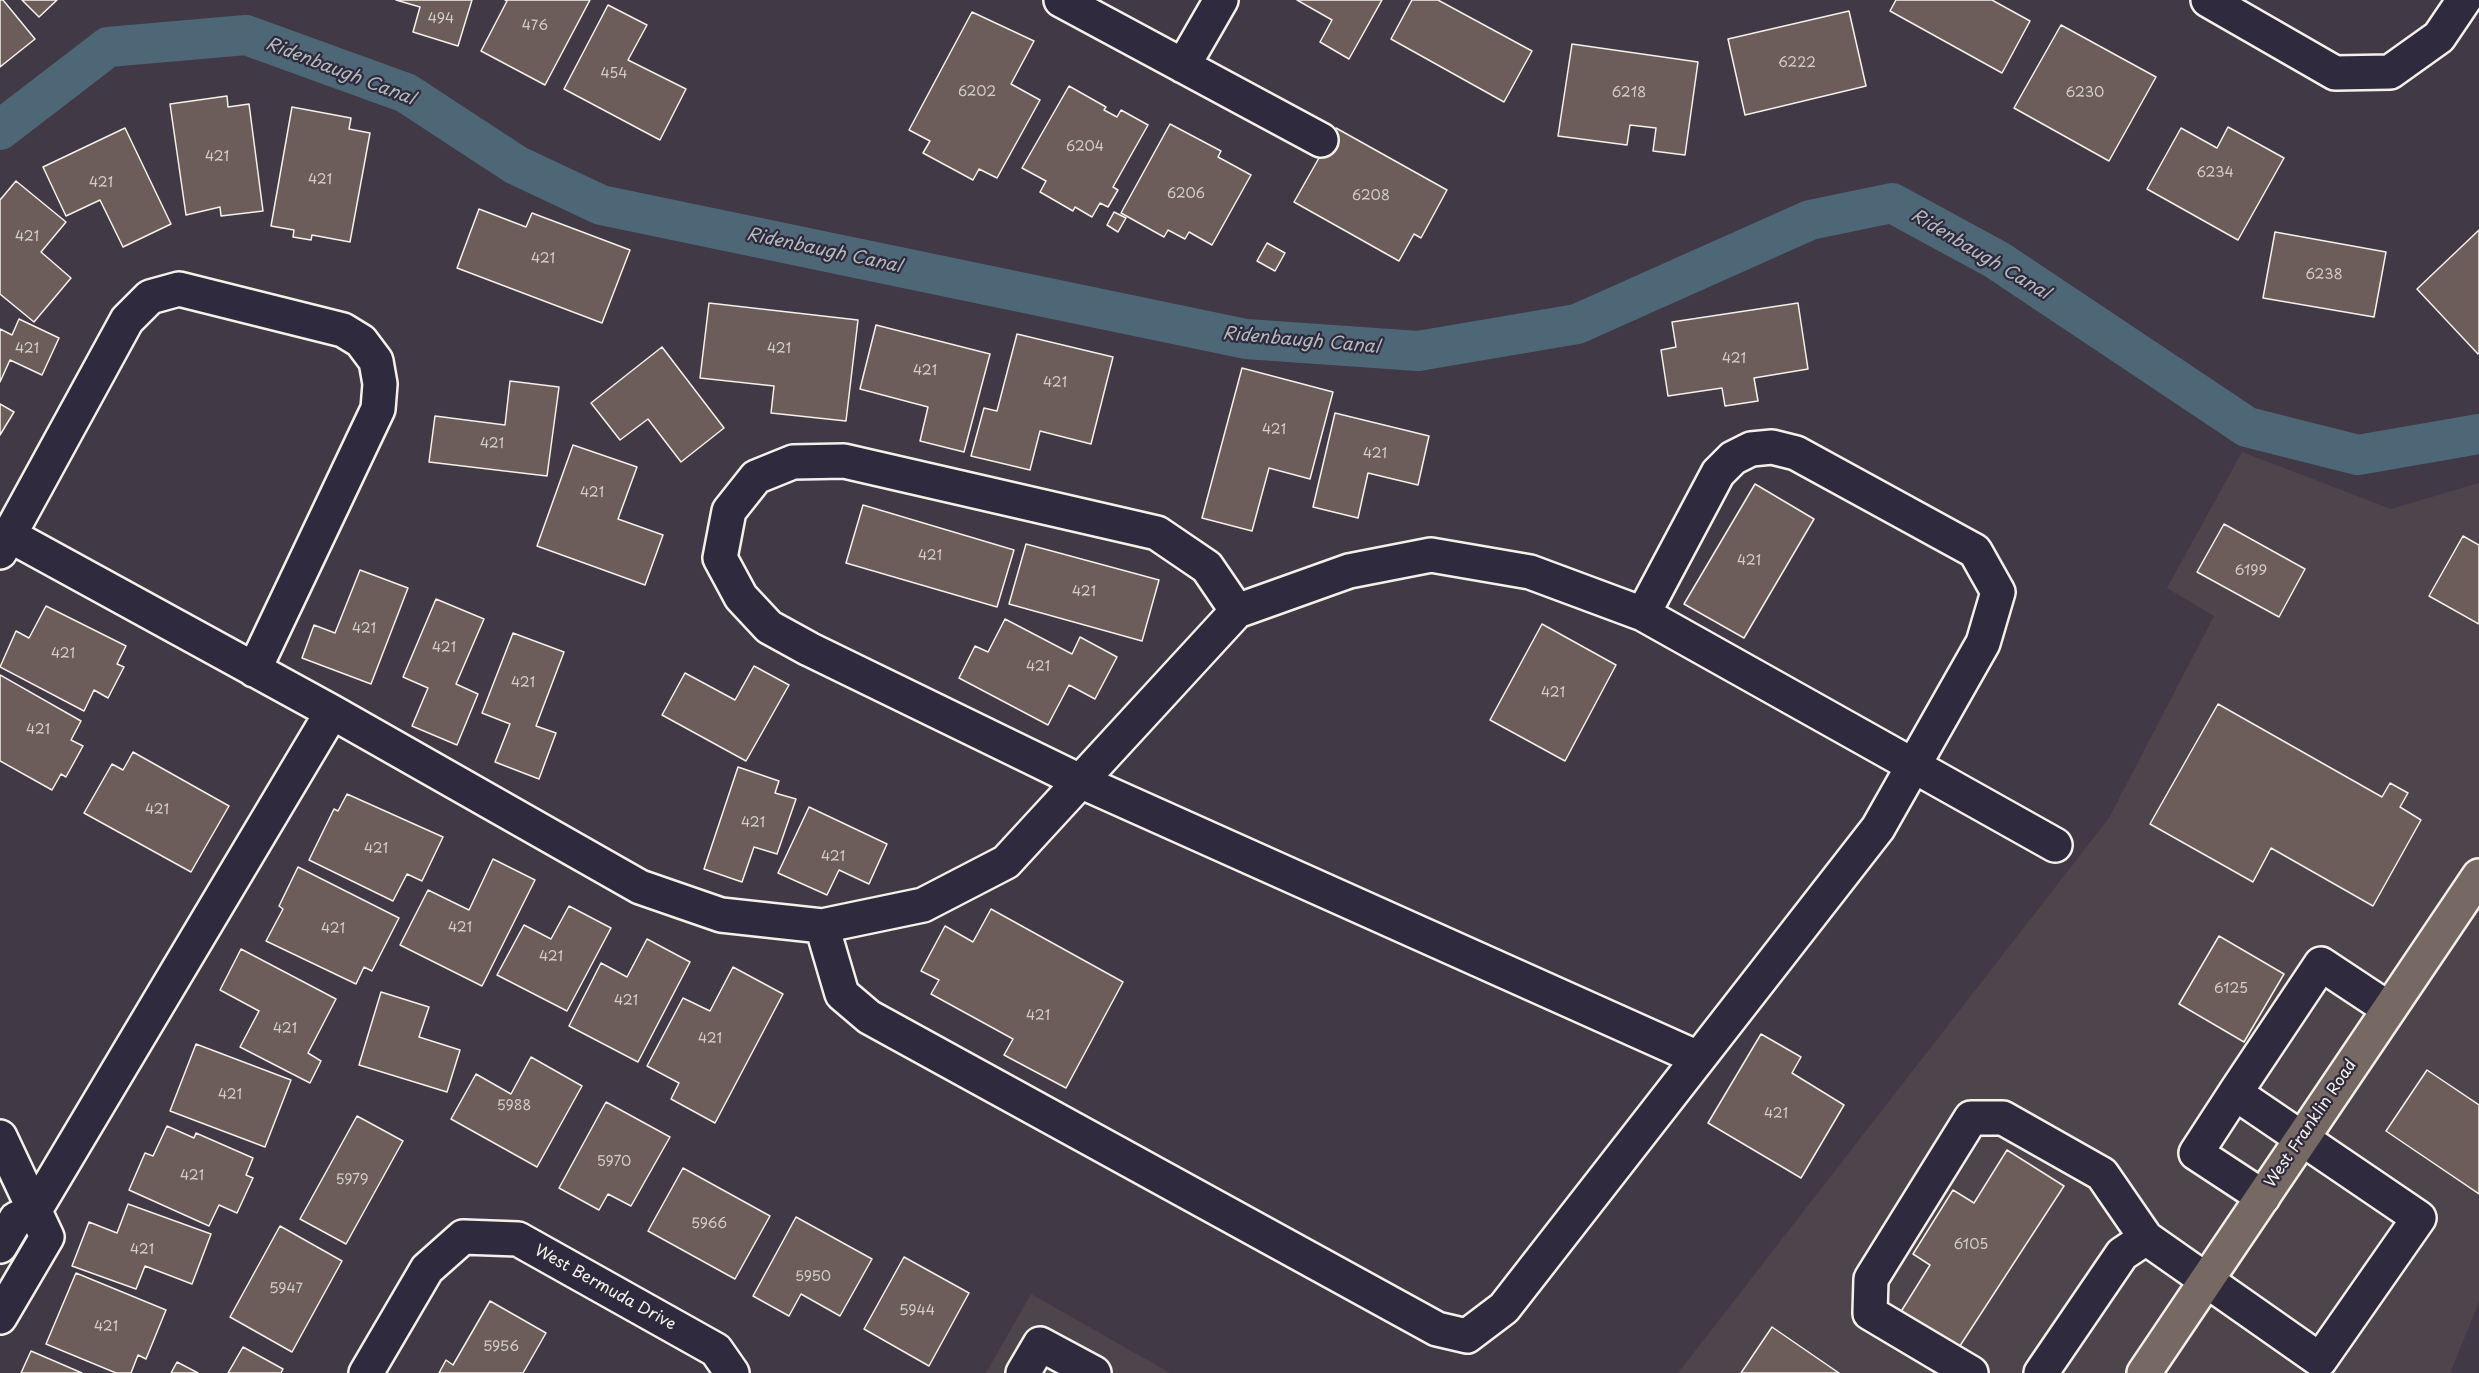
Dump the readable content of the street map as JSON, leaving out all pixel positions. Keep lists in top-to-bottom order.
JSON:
{
  "streets": {
    "main road": ["West Franklin Road"],
    "street": ["West Bermuda Drive"]
  },
  "water": ["Ridenbaugh Canal"],
  "house_numbers": [
    "494",
    "476",
    "6222",
    "454",
    "6202",
    "6218",
    "6230",
    "6204",
    "421",
    "6234",
    "421",
    "421",
    "6206",
    "6208",
    "421",
    "421",
    "6238",
    "421",
    "421",
    "421",
    "421",
    "421",
    "421",
    "421",
    "421",
    "421",
    "421",
    "421",
    "6199",
    "421",
    "421",
    "421",
    "421",
    "421",
    "421",
    "421",
    "421",
    "421",
    "421",
    "421",
    "421",
    "421",
    "421",
    "421",
    "6125",
    "421",
    "421",
    "421",
    "421",
    "421",
    "5988",
    "421",
    "5970",
    "421",
    "5979",
    "5966",
    "6105",
    "421",
    "5950",
    "5947",
    "5944",
    "421",
    "5956"
  ]
}
